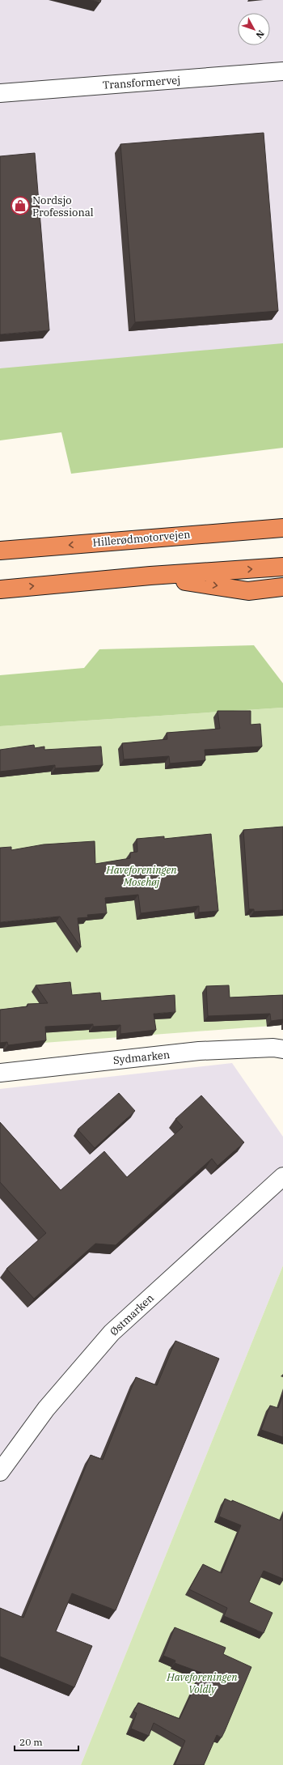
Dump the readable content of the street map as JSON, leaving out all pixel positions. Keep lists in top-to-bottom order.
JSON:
{
  "streets": {
    "highway": ["Hillerødmotorvejen"],
    "street": ["Transformervej", "Sydmarken", "Østmarken"]
  },
  "parks": ["Haveforeningen Mosehøj", "Haveforeningen Voldly"],
  "places": {
    "shop": ["Nordsjo Professional"]
  },
  "scale_bar": "20 m",
  "north": "bottom right"
}
